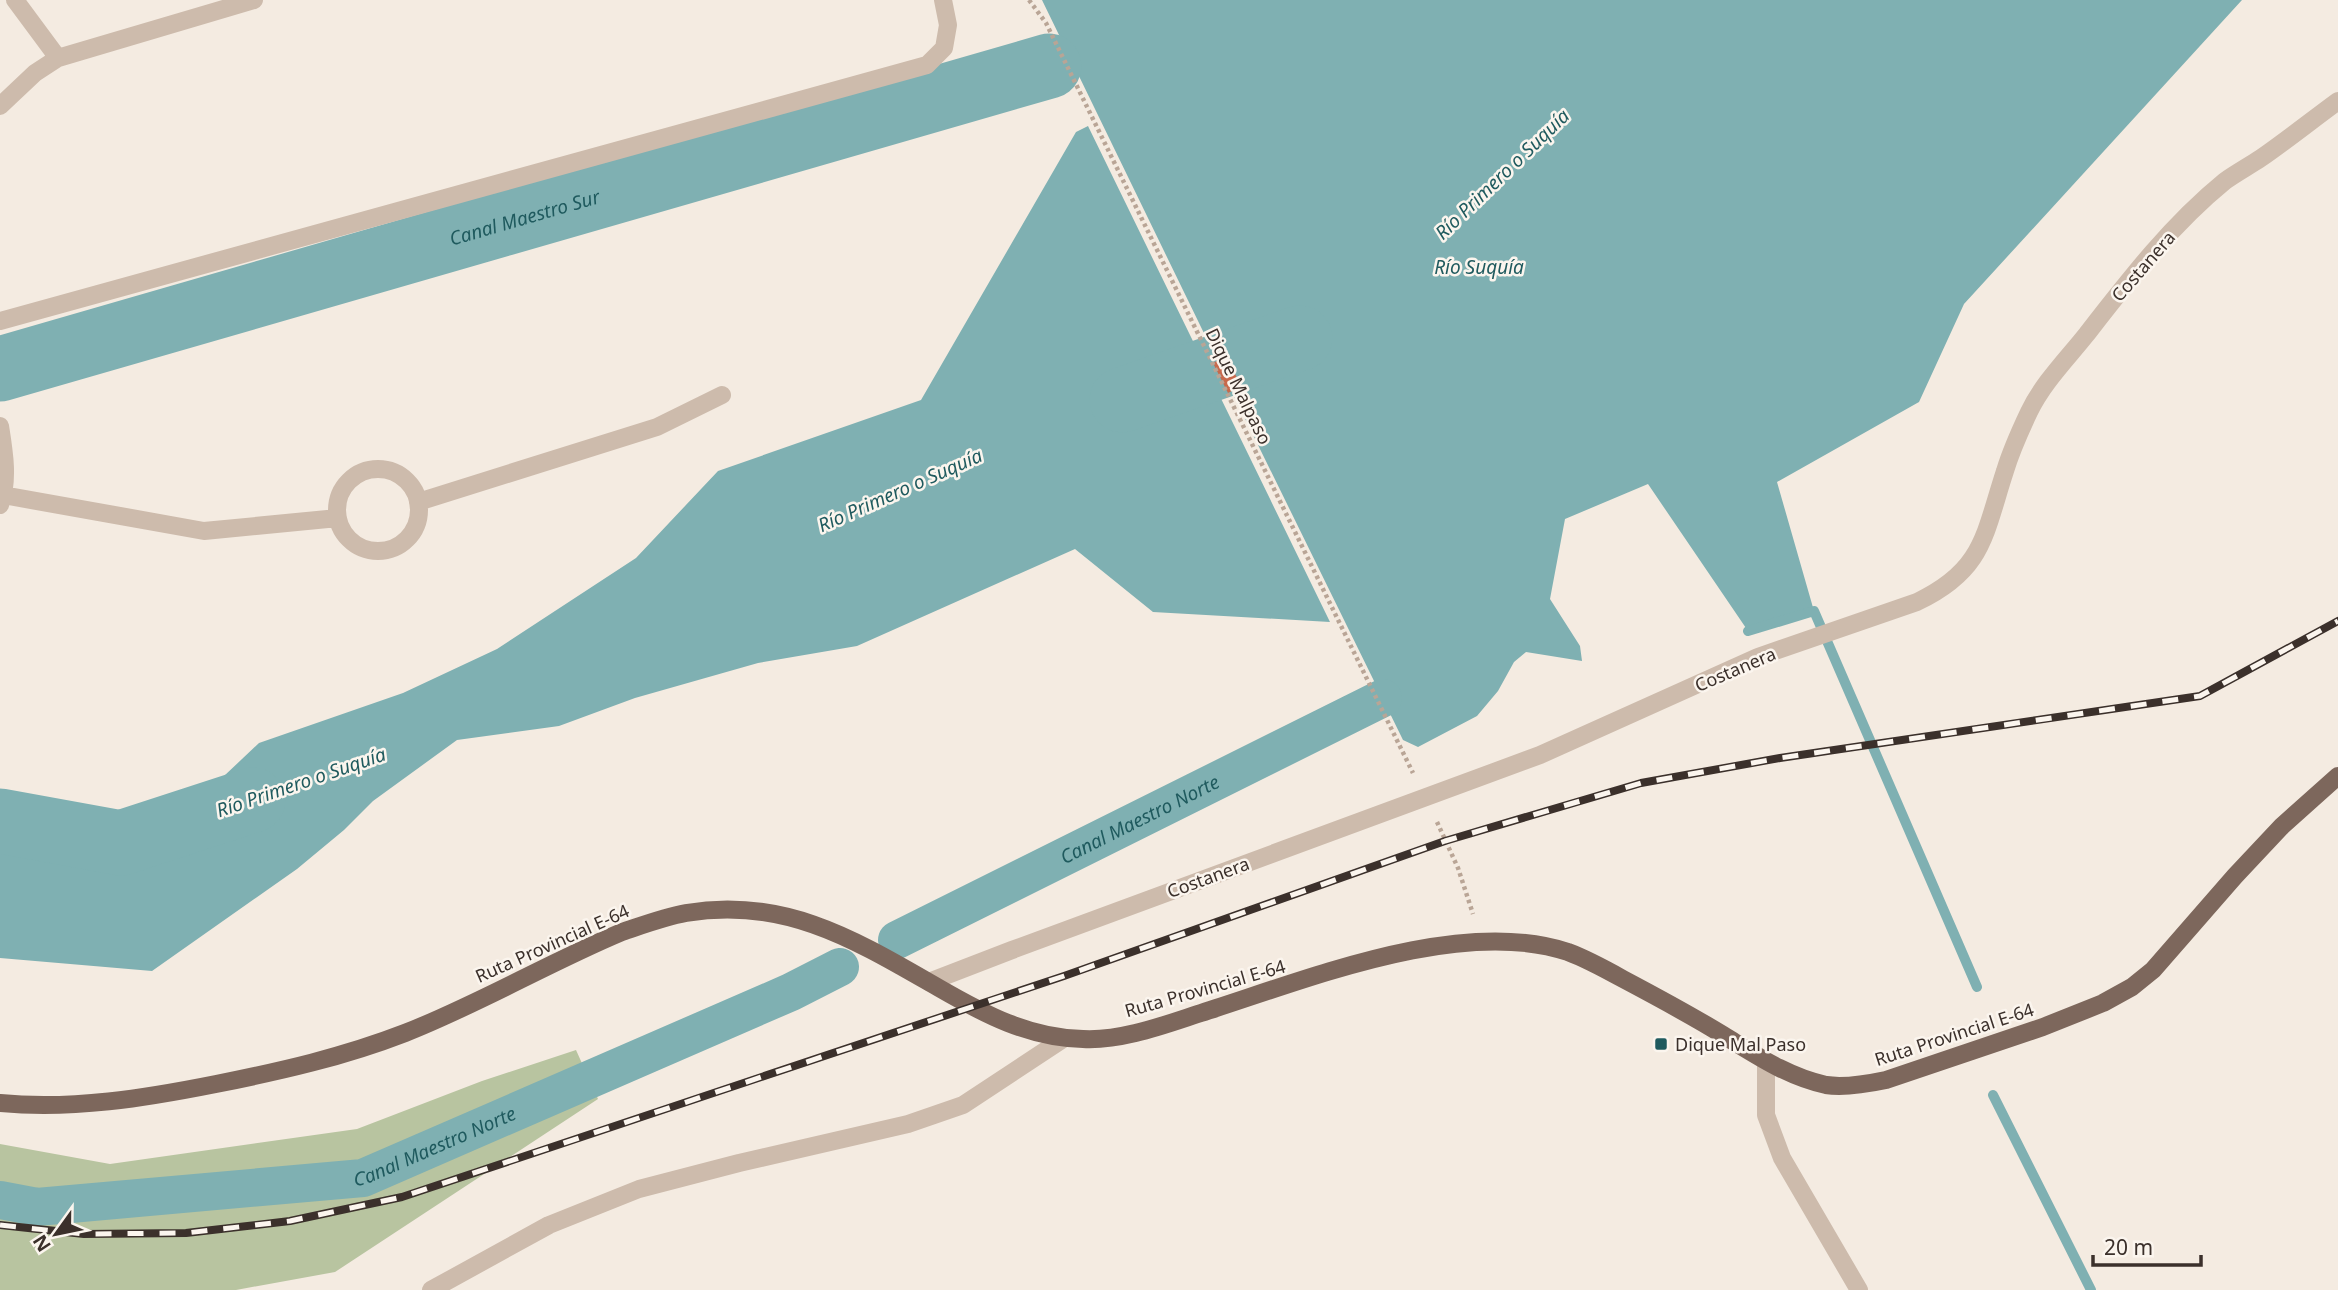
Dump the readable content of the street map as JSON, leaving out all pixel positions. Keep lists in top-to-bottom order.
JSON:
{
  "streets": {
    "main road": ["Ruta Provincial E-64"],
    "street": ["Costanera"],
    "path": ["Dique Malpaso"]
  },
  "crossings": [
    ["Costanera", "Ruta Provincial E-64"]
  ],
  "water": [
    "Río Primero o Suquía",
    "Canal Maestro Sur",
    "Río Suquía",
    "Canal Maestro Norte"
  ],
  "places": {
    "transit": ["Dique Mal Paso"]
  },
  "scale_bar": "20 m",
  "north": "bottom left"
}
